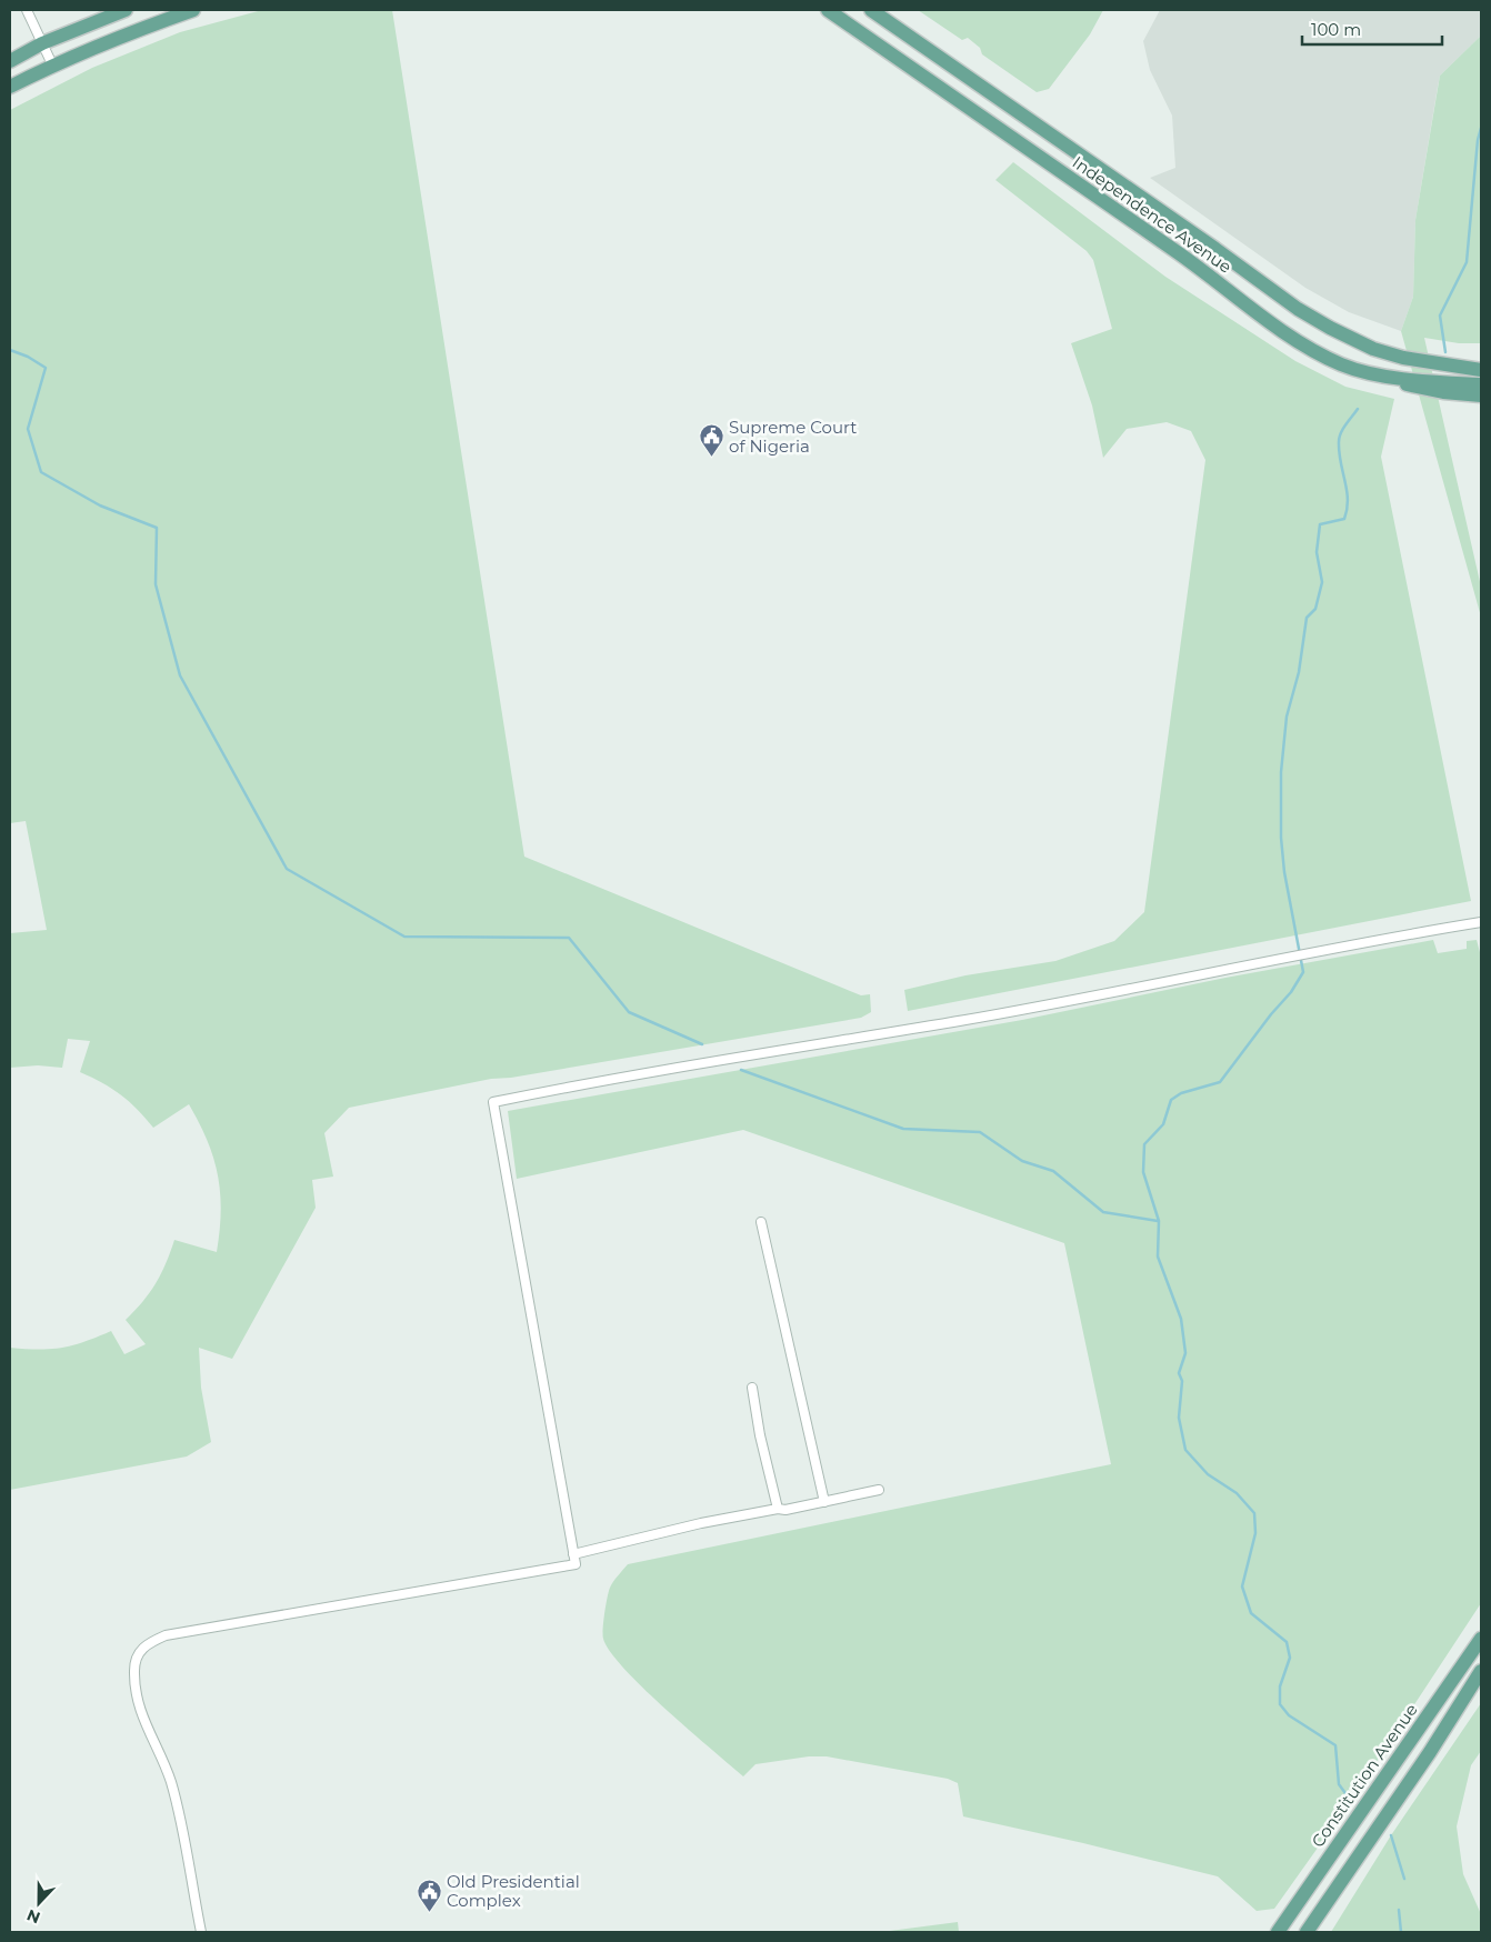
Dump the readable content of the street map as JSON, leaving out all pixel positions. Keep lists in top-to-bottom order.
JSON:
{
  "streets": {
    "main road": ["Independence Avenue", "Constitution Avenue"]
  },
  "places": {
    "public building": ["Supreme Court of Nigeria", "Old Presidential Complex"]
  },
  "scale_bar": "100 m",
  "north": "bottom"
}
